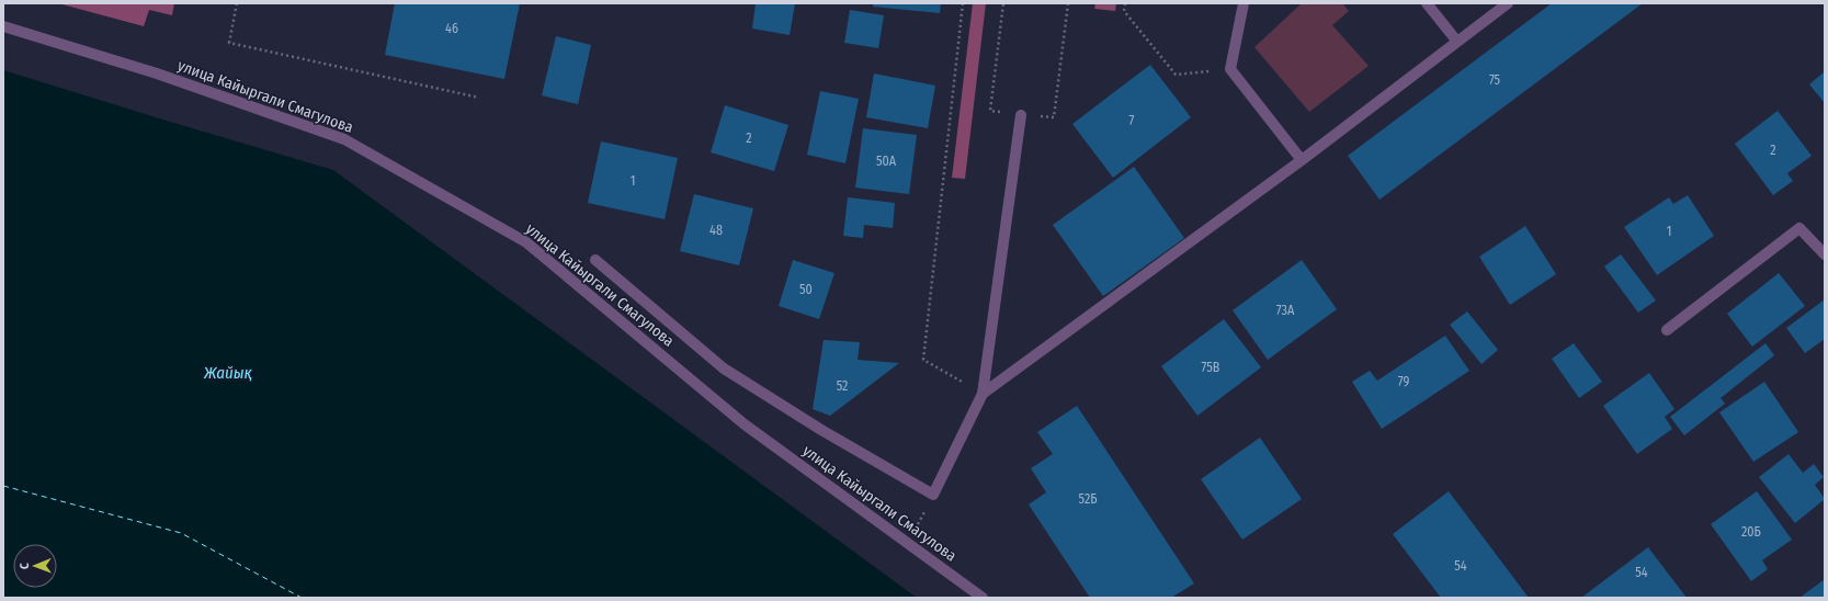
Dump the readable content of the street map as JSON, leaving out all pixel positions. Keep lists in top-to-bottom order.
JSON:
{
  "streets": {
    "street": ["улица Кайыргали Смагулова"]
  },
  "water": ["Жайық"],
  "house_numbers": [
    "46",
    "75",
    "7",
    "2",
    "2",
    "50А",
    "1",
    "48",
    "1",
    "50",
    "73А",
    "75В",
    "79",
    "52",
    "52Б",
    "20Б",
    "54",
    "54"
  ],
  "north": "left"
}
